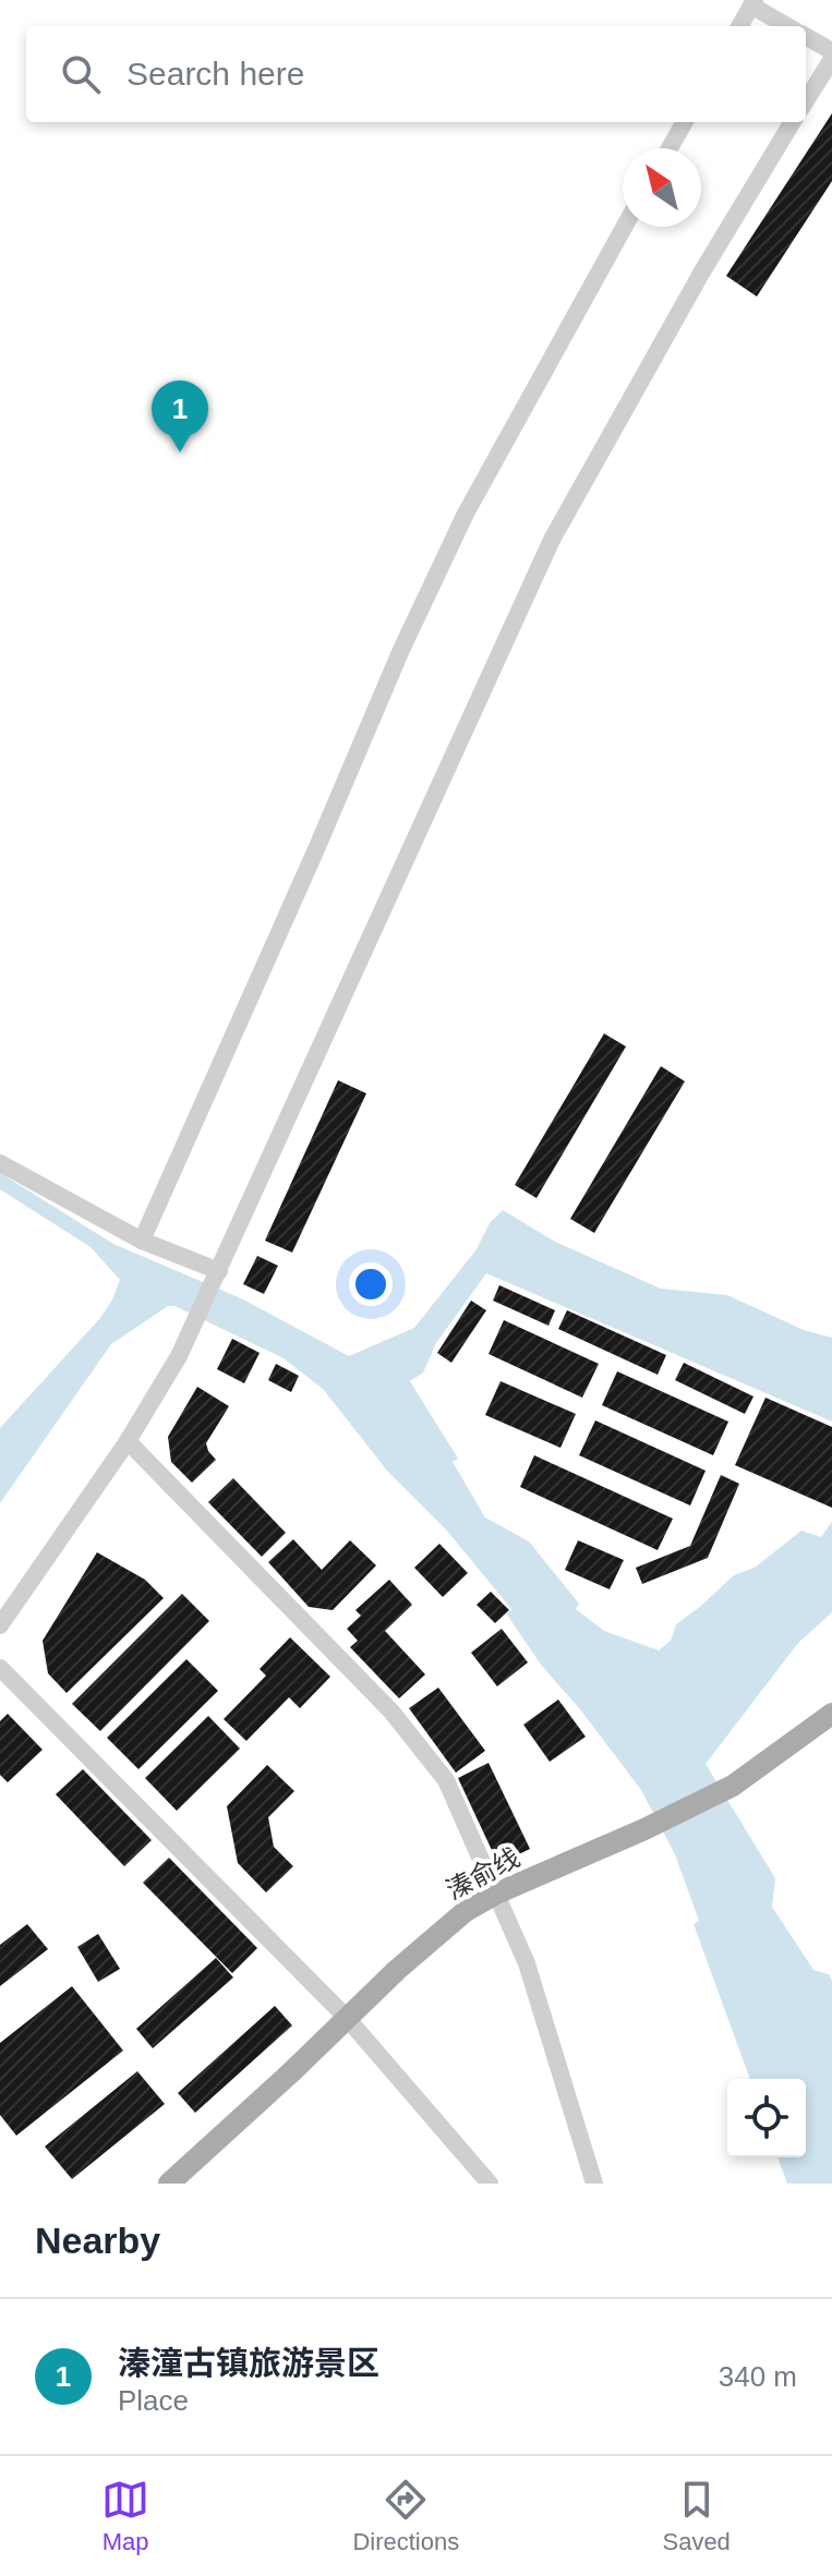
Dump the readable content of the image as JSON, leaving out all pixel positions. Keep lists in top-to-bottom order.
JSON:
{
  "streets": {
    "main road": ["溱俞线"]
  },
  "north": "top left",
  "page": {
    "search": "Search here",
    "pins": "1",
    "heading": "Nearby",
    "list": [
      {
        "mark": "1",
        "name": "溱潼古镇旅游景区",
        "note": "Place",
        "value": "340 m"
      }
    ],
    "nav": ["Map", "Directions", "Saved"]
  }
}
